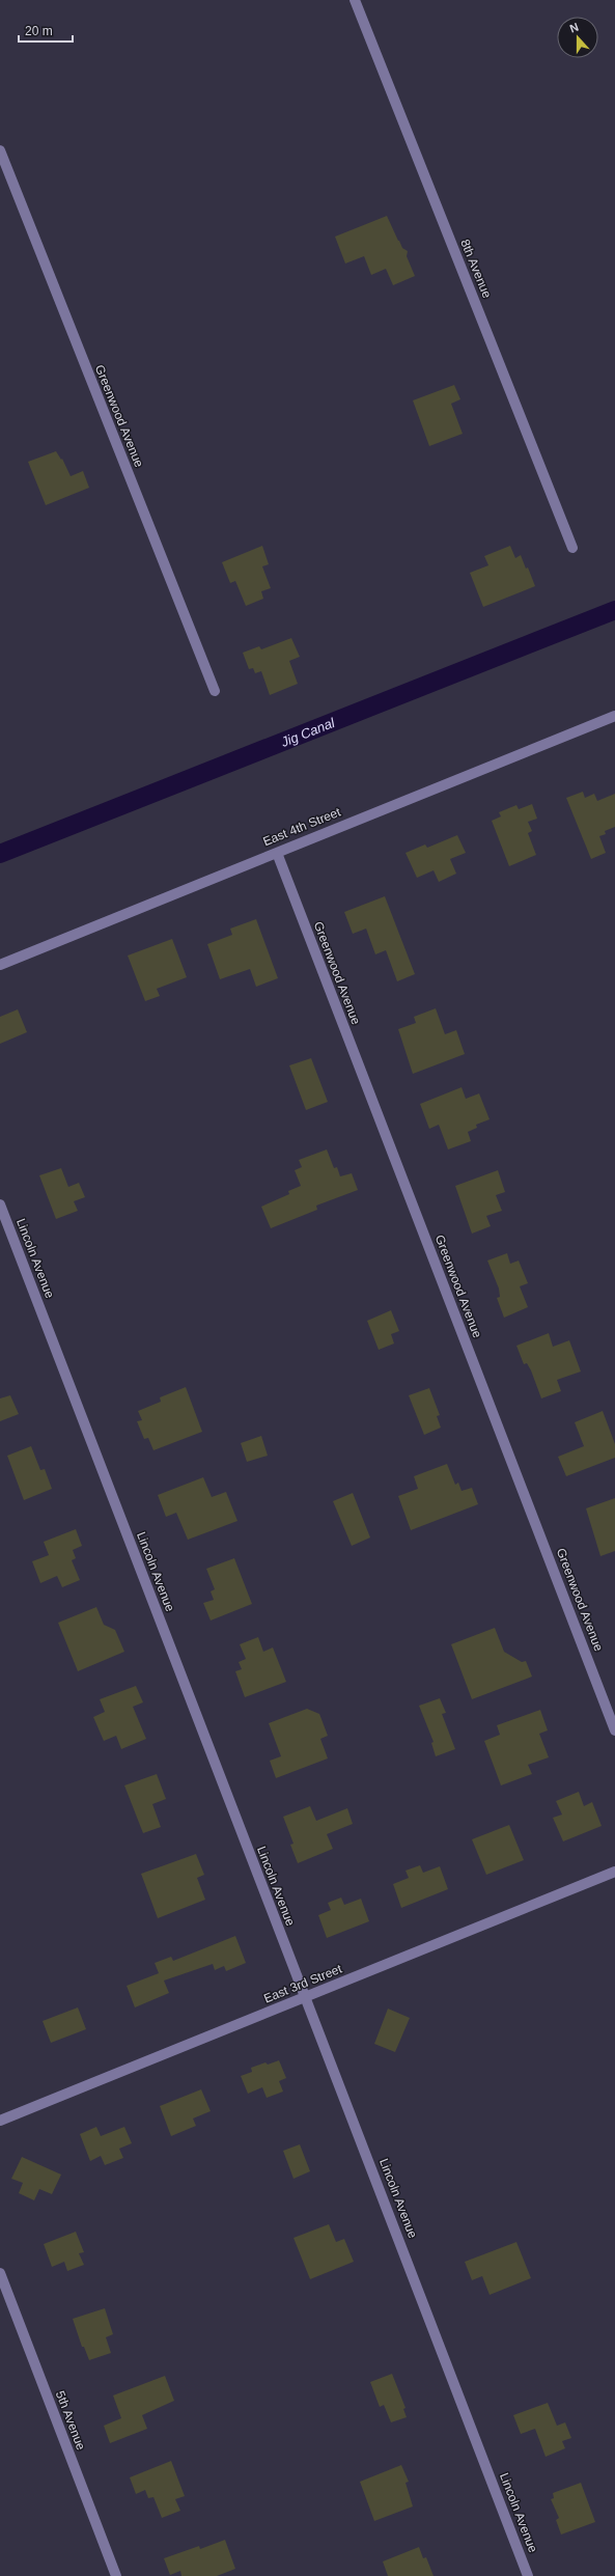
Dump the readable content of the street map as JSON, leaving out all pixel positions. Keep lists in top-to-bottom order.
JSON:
{
  "streets": {
    "street": [
      "8th Avenue",
      "Greenwood Avenue",
      "East 4th Street",
      "Lincoln Avenue",
      "East 3rd Street",
      "5th Avenue"
    ]
  },
  "crossings": [
    ["Greenwood Avenue", "East 4th Street"],
    ["Lincoln Avenue", "East 3rd Street"]
  ],
  "water": ["Jig Canal"],
  "scale_bar": "20 m",
  "north": "top"
}
